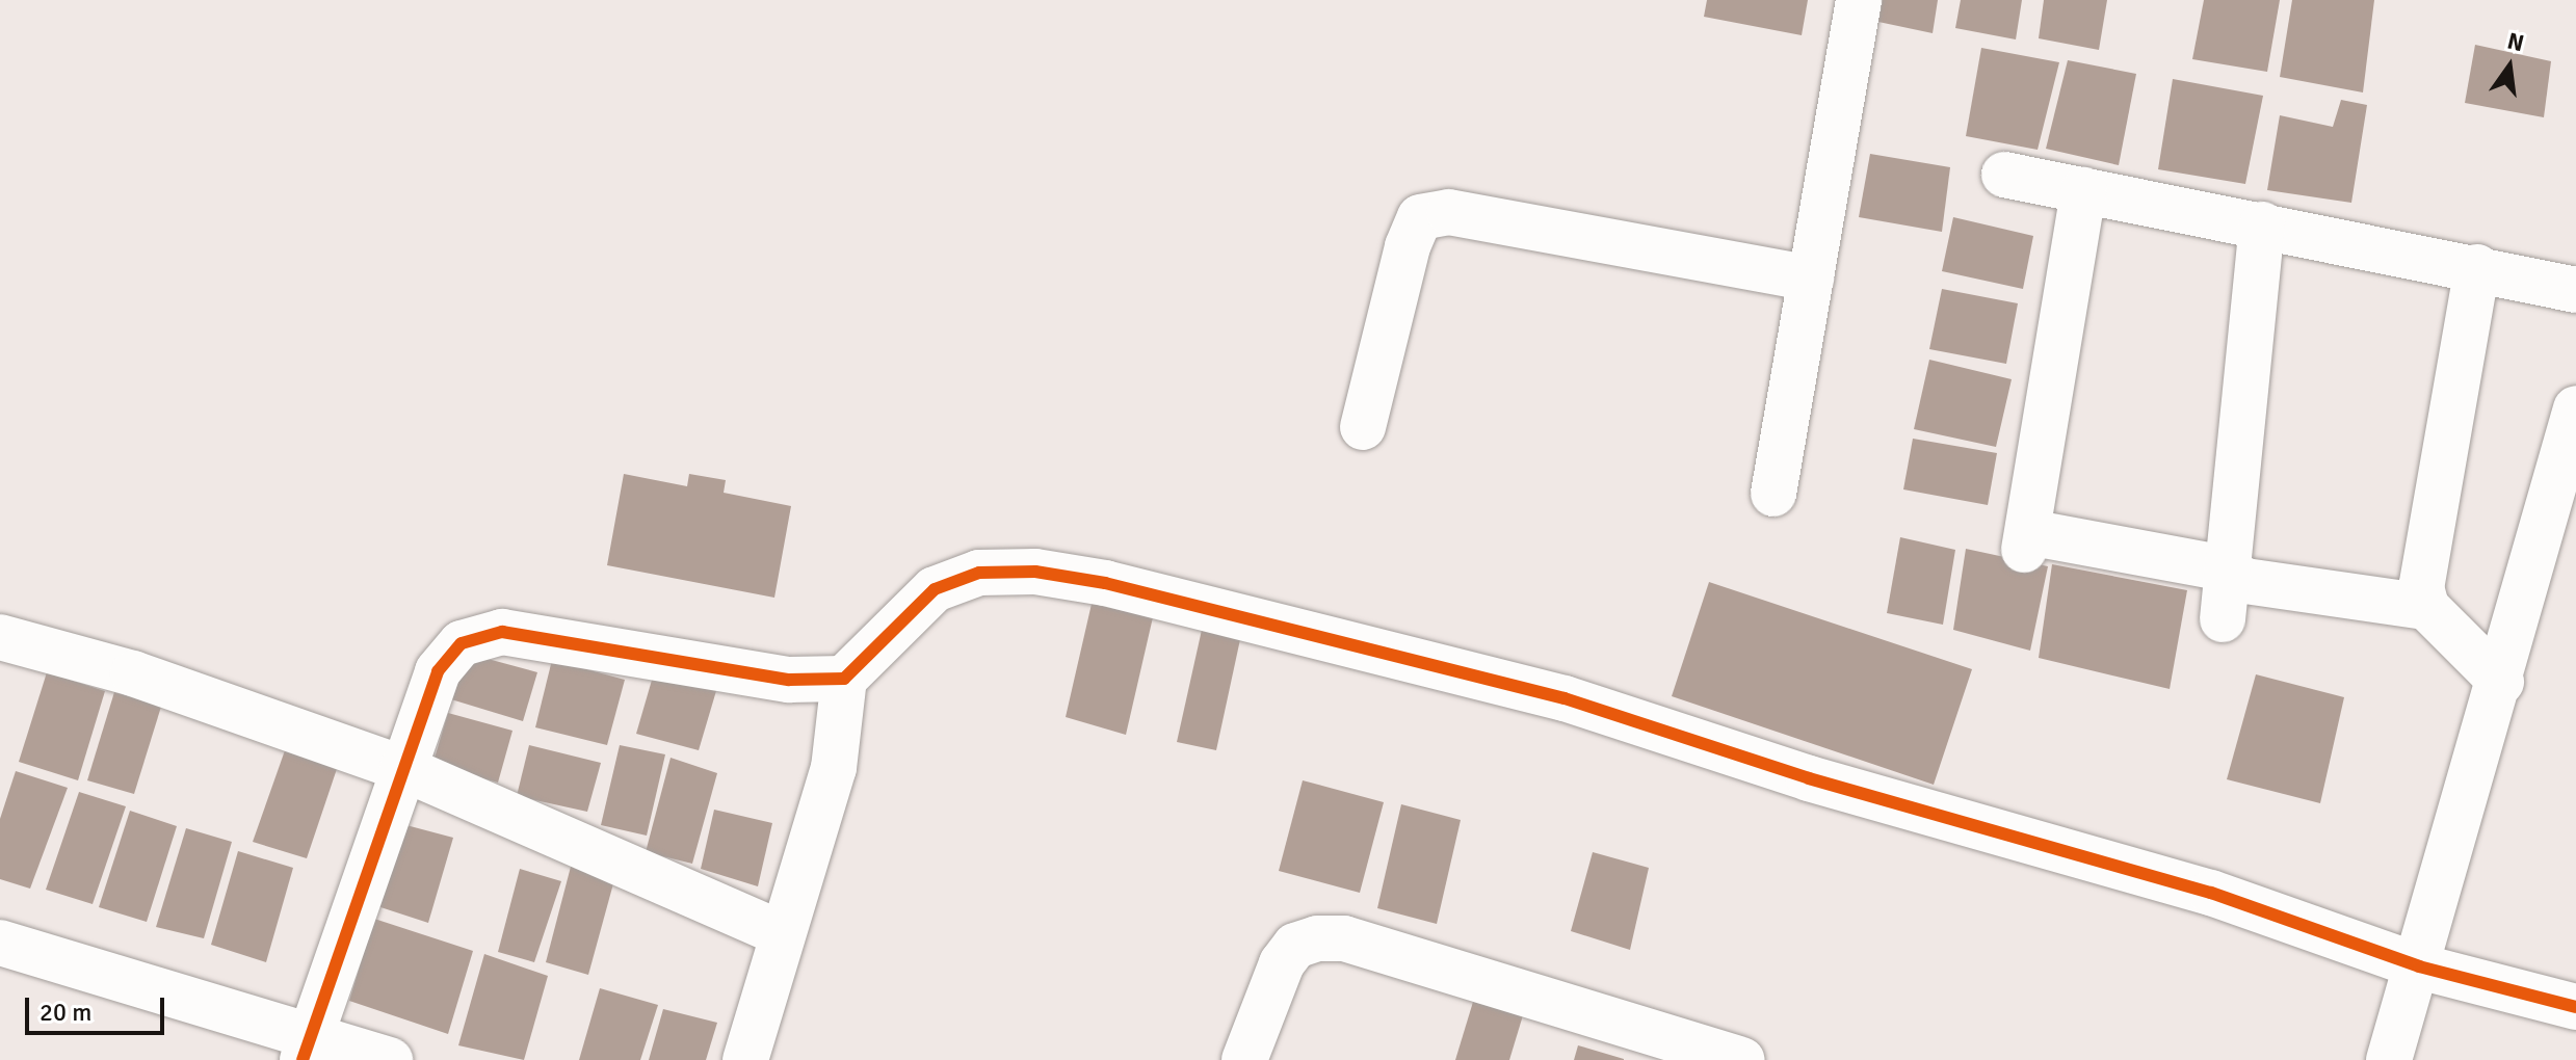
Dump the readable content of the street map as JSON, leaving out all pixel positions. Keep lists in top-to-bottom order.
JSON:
{
  "scale_bar": "20 m",
  "north": "top"
}
